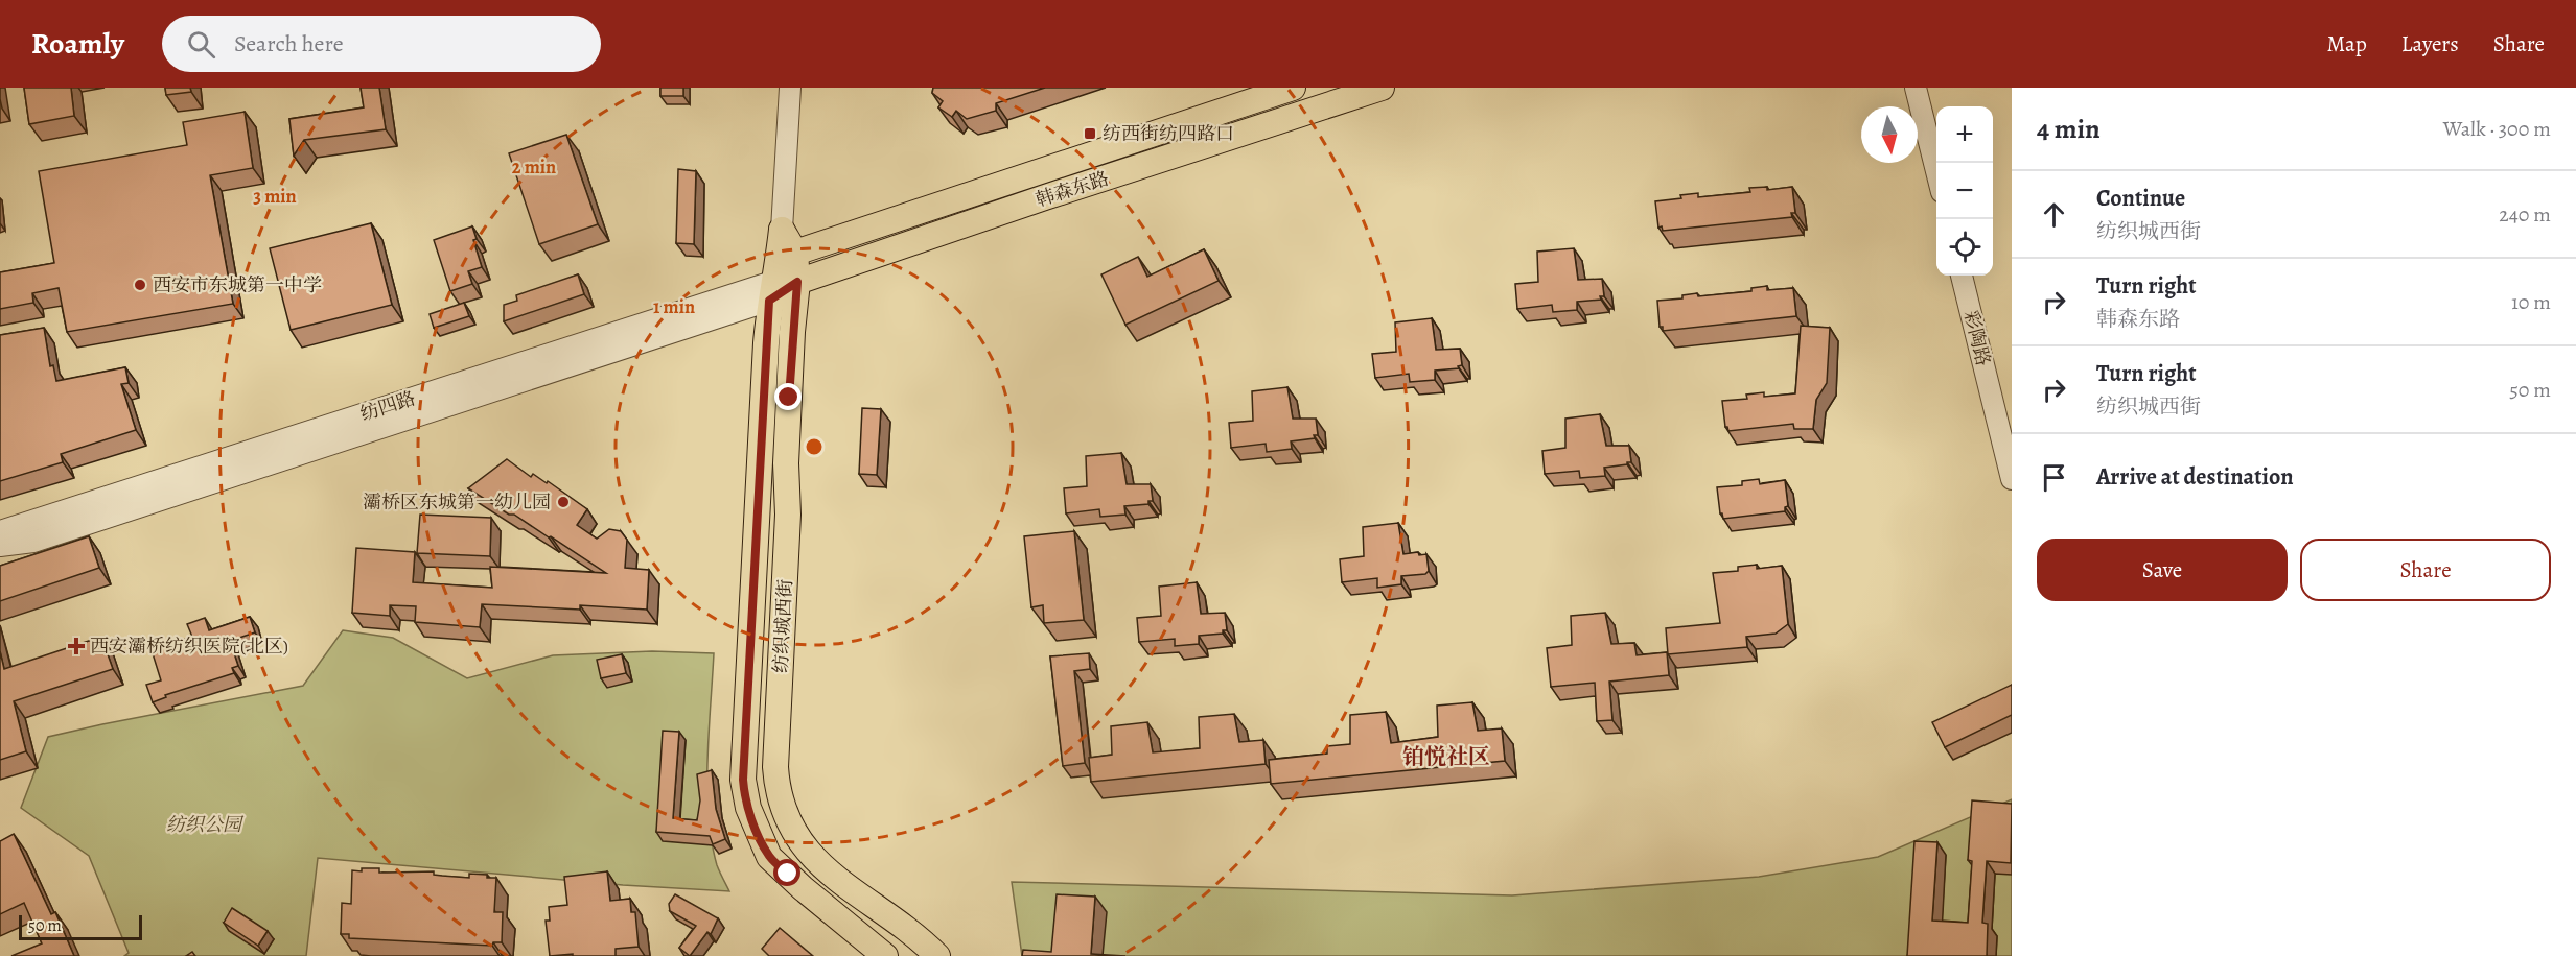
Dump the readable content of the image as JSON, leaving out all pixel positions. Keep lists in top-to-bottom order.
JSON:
{
  "streets": {
    "main road": ["韩森东路", "纺织城西街"],
    "street": ["彩陶路", "纺四路"]
  },
  "crossings": [
    ["韩森东路", "纺四路"],
    ["韩森东路", "纺织城西街"],
    ["纺四路", "纺织城西街"]
  ],
  "districts": ["铂悦社区"],
  "parks": ["纺织公园"],
  "places": {
    "transit": ["纺西街纺四路口"],
    "other": ["西安市东城第一中学", "灞桥区东城第一幼儿园"],
    "health": ["西安灞桥纺织医院(北区)"]
  },
  "scale_bar": "50 m",
  "north": "bottom",
  "page": {
    "header": "Roamly",
    "search": "Search here",
    "nav": ["Map", "Layers", "Share"],
    "heading": ["4 min", "Walk · 300 m"],
    "map_buttons": ["+", "−"],
    "list": [
      ["Continue", "纺织城西街", "240 m"],
      ["Turn right", "韩森东路", "10 m"],
      ["Turn right", "纺织城西街", "50 m"],
      "Arrive at destination"
    ],
    "buttons": ["Save", "Share"],
    "scale": "50 m"
  },
  "rings": ["2 min", "3 min", "1 min"]
}
